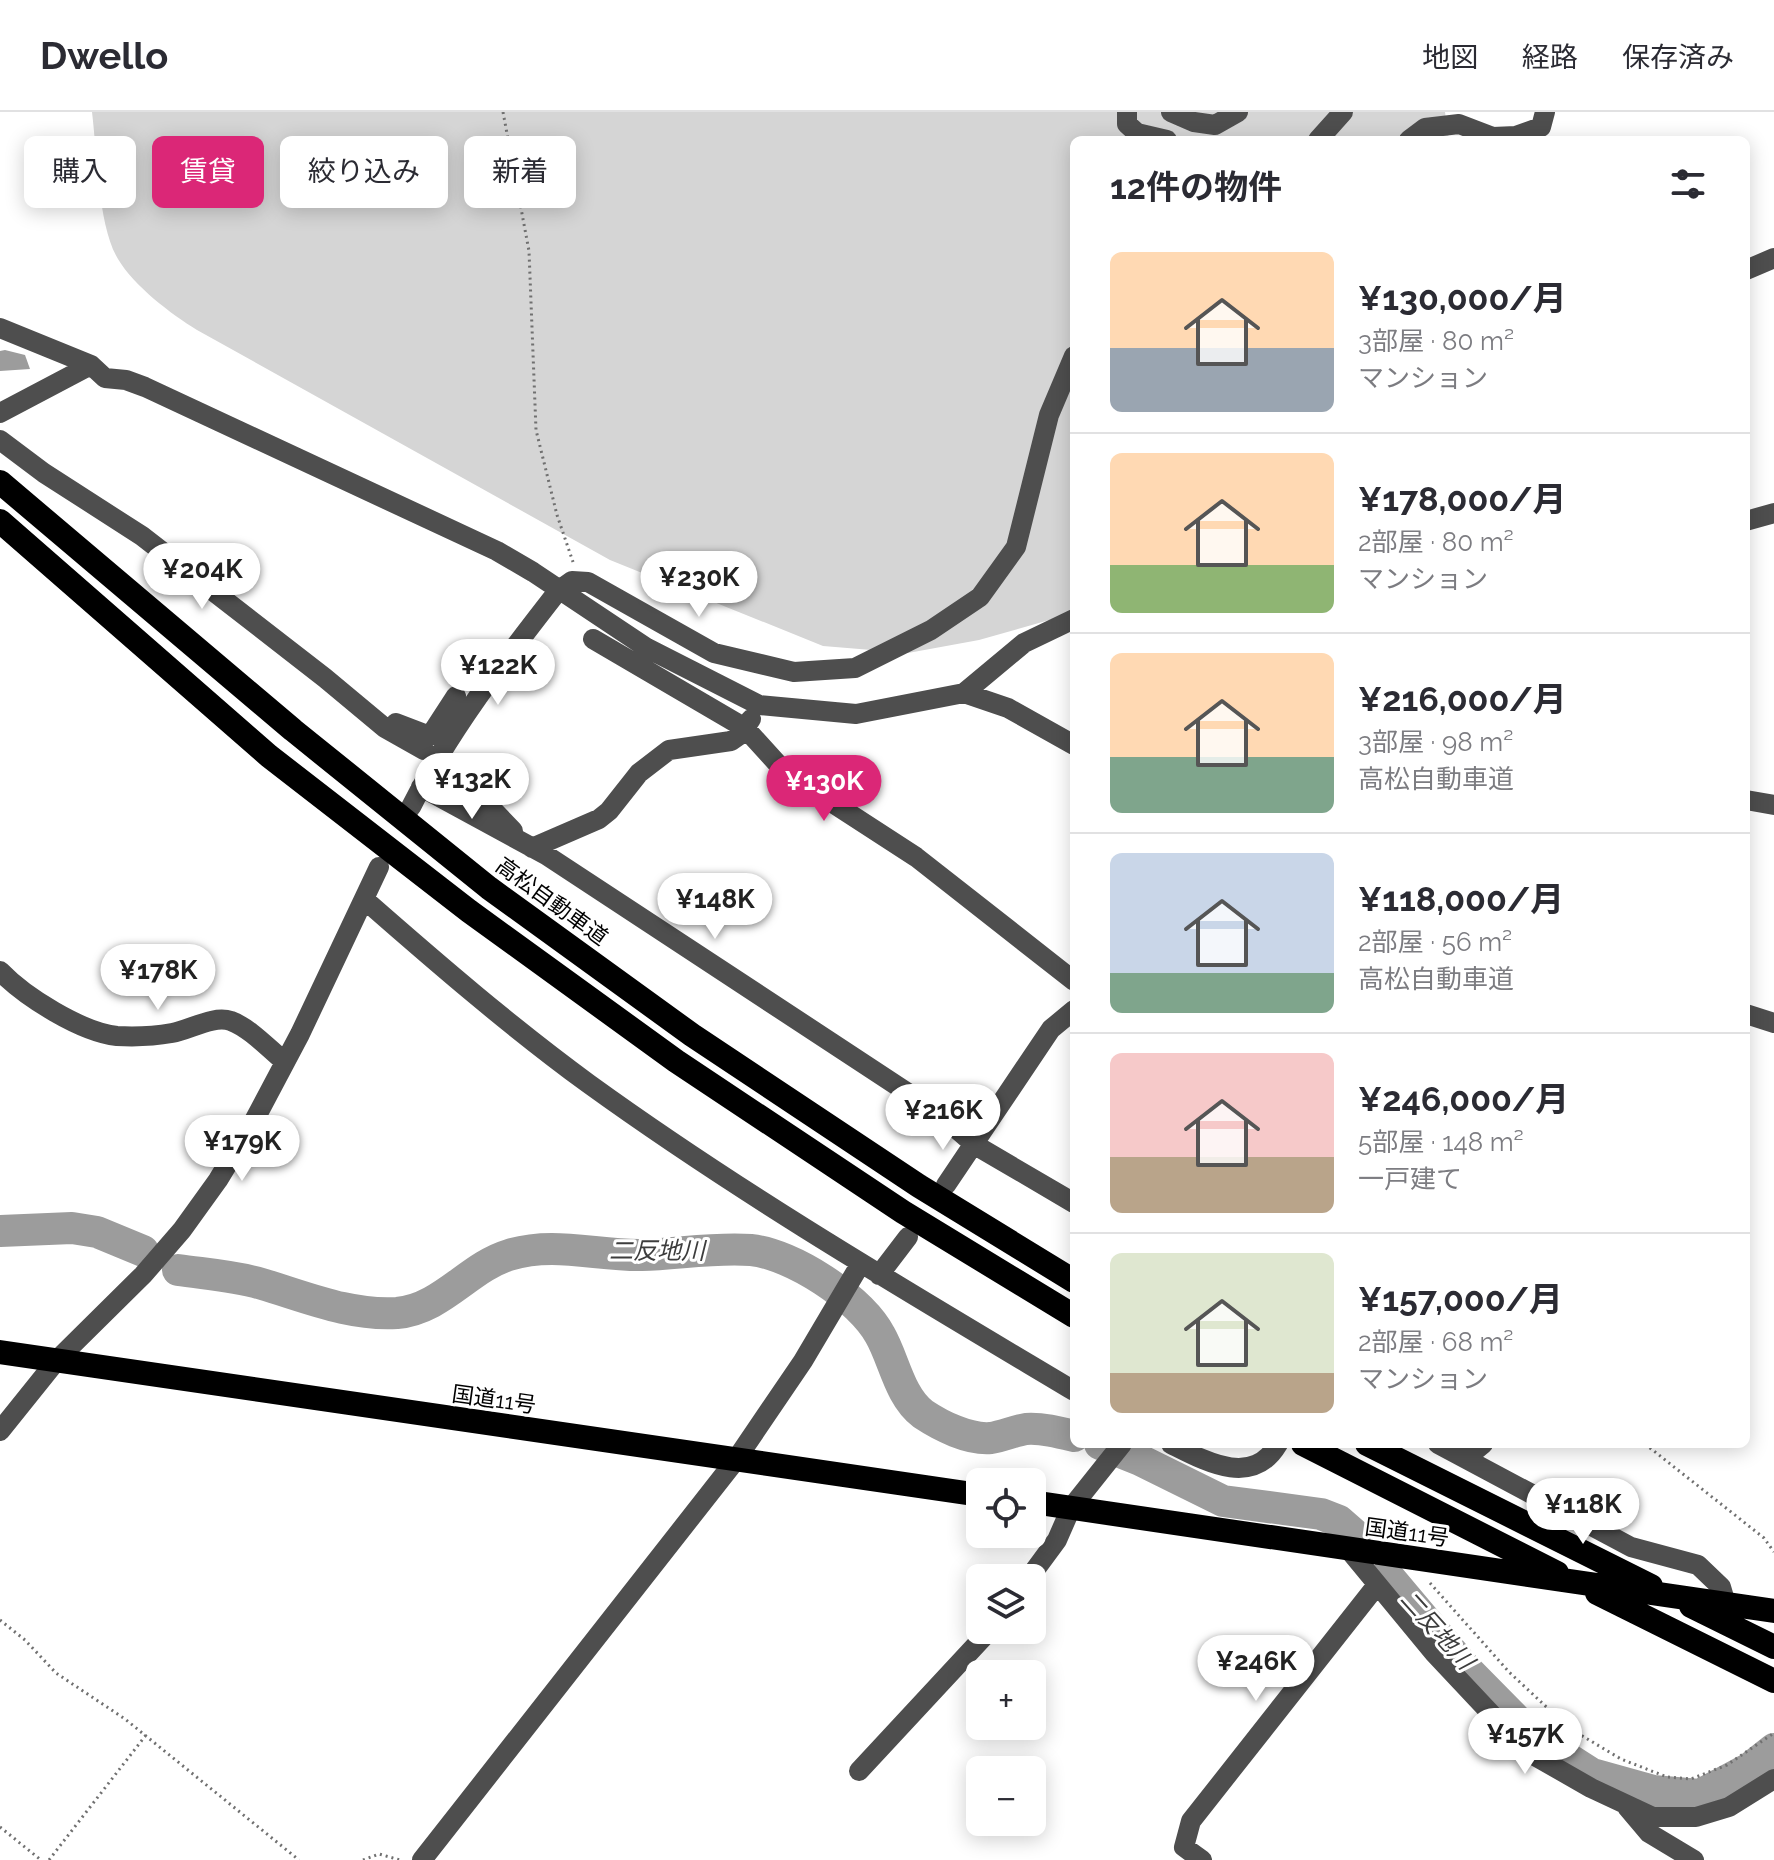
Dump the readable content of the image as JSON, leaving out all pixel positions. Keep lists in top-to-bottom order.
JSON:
{
  "streets": {
    "highway": ["高松自動車道", "国道11号"]
  },
  "water": ["二反地川"],
  "page": {
    "header": "Dwello",
    "nav": ["地図", "経路", "保存済み"],
    "chip": [
      "購入",
      "賃貸",
      "絞り込み",
      "新着"
    ],
    "heading": "12件の物件",
    "list": [
      {
        "name": "¥130,000/月",
        "note": "3部屋 · 80 m² · マンション"
      },
      {
        "name": "¥178,000/月",
        "note": "2部屋 · 80 m² · マンション"
      },
      {
        "name": "¥216,000/月",
        "note": "3部屋 · 98 m² · 高松自動車道"
      },
      {
        "name": "¥118,000/月",
        "note": "2部屋 · 56 m² · 高松自動車道"
      },
      {
        "name": "¥246,000/月",
        "note": "5部屋 · 148 m² · 一戸建て"
      },
      {
        "name": "¥157,000/月",
        "note": "2部屋 · 68 m² · マンション"
      }
    ],
    "price": [
      "¥204K",
      "¥230K",
      "¥122K",
      "¥132K",
      "¥130K",
      "¥148K",
      "¥178K",
      "¥216K",
      "¥179K",
      "¥118K",
      "¥246K",
      "¥157K"
    ],
    "map_buttons": ["+", "−"]
  }
}
